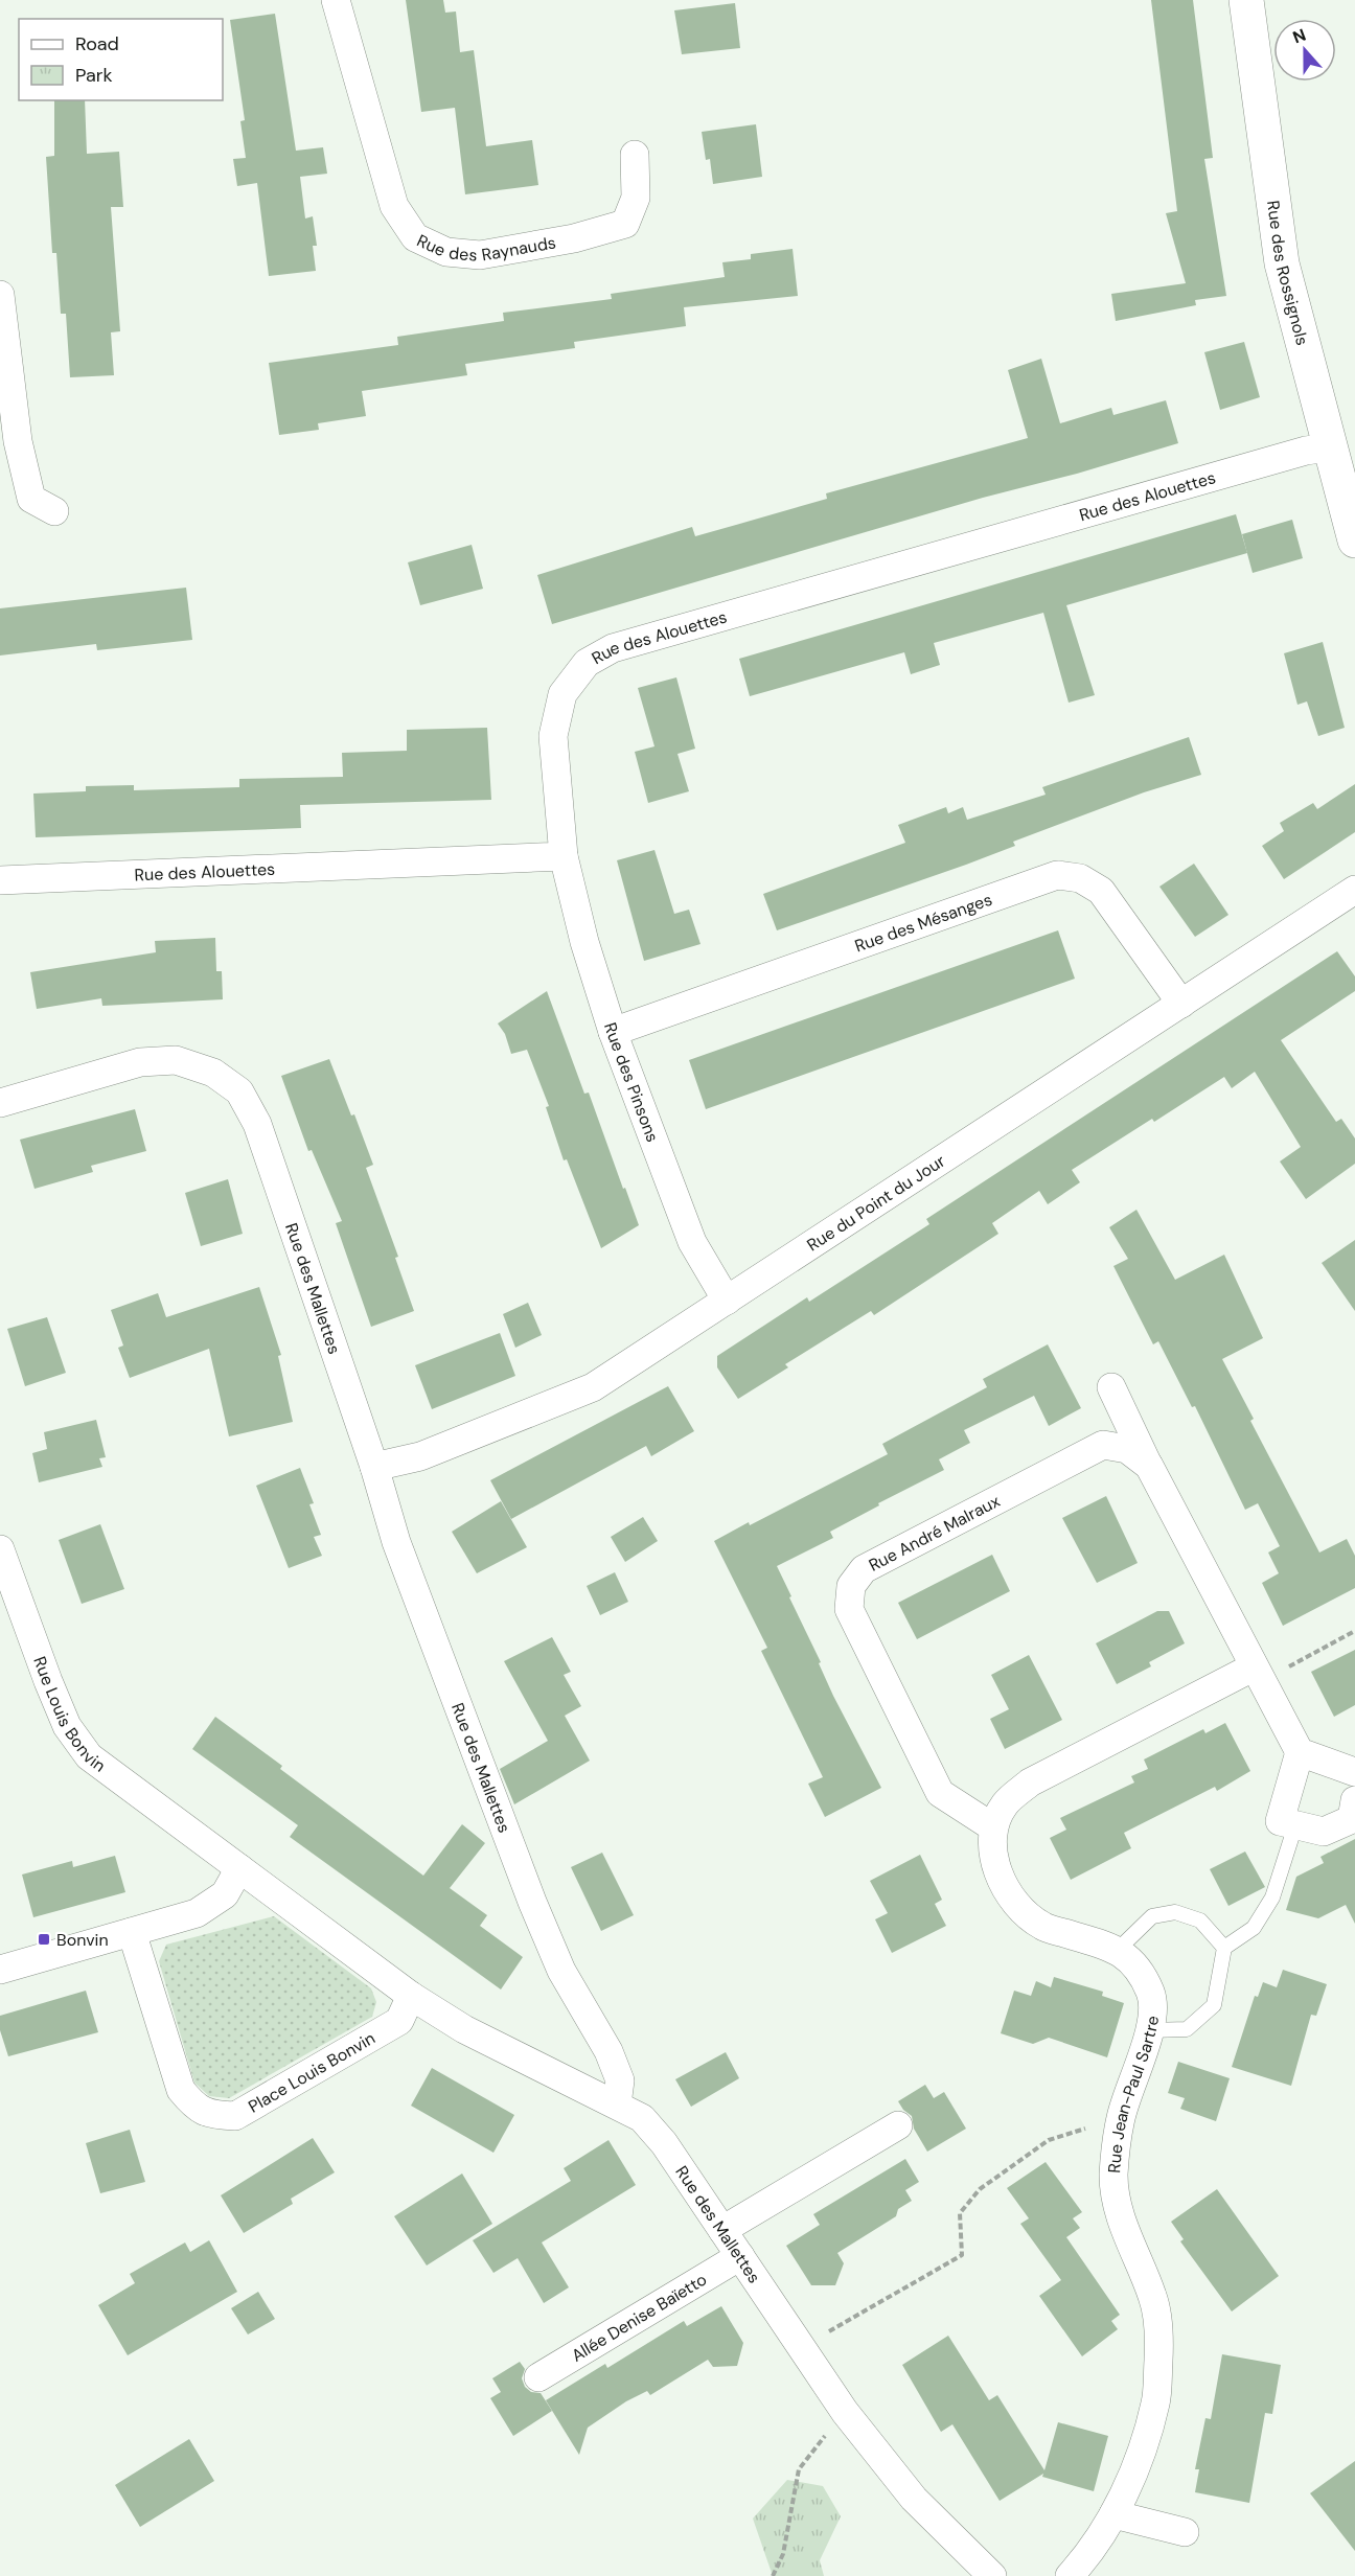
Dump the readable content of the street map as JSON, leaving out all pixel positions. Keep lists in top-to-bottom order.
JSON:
{
  "streets": {
    "street": [
      "Rue des Raynauds",
      "Rue des Rossignols",
      "Rue des Alouettes",
      "Rue des Mésanges",
      "Rue des Pinsons",
      "Rue du Point du Jour",
      "Rue des Mallettes",
      "Rue André Malraux",
      "Rue Louis Bonvin",
      "Place Louis Bonvin",
      "Rue Jean-Paul Sartre",
      "Allée Denise Baïetto"
    ]
  },
  "crossings": [
    ["Rue des Rossignols", "Rue des Alouettes"],
    ["Rue des Alouettes", "Rue des Pinsons"],
    ["Rue des Mésanges", "Rue des Pinsons"],
    ["Rue des Mésanges", "Rue du Point du Jour"],
    ["Rue des Pinsons", "Rue du Point du Jour"],
    ["Rue du Point du Jour", "Rue des Mallettes"],
    ["Rue des Mallettes", "Allée Denise Baïetto"],
    ["Rue André Malraux", "Rue Jean-Paul Sartre"]
  ],
  "places": {
    "transit": ["Bonvin"]
  },
  "legend": ["Road", "Park"],
  "north": "top"
}
